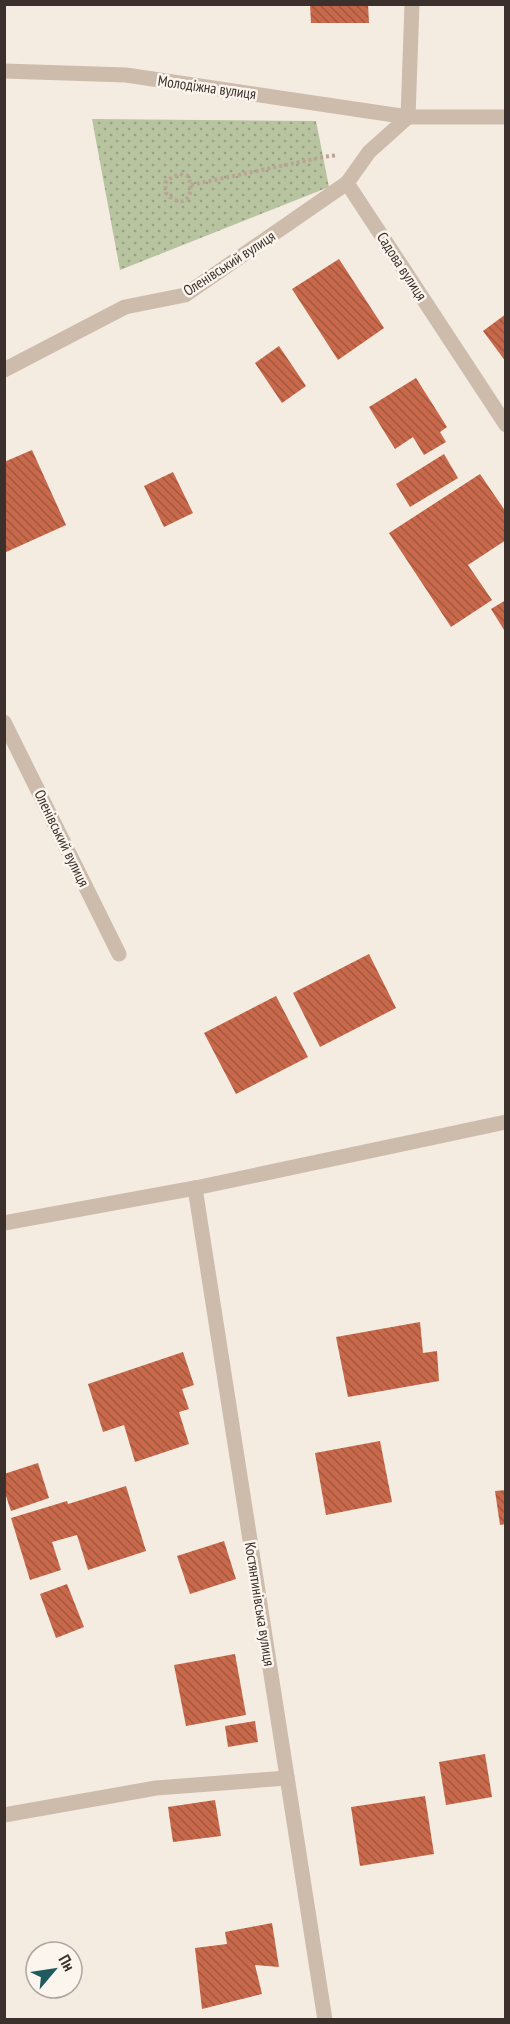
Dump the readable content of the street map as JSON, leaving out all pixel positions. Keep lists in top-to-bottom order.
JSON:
{
  "streets": {
    "street": [
      "Молодіжна вулиця",
      "Оленівський вулиця",
      "Садова вулиця",
      "Костянтинівська вулиця"
    ]
  },
  "crossings": [
    ["Оленівський вулиця", "Садова вулиця"]
  ],
  "north": "top right"
}
